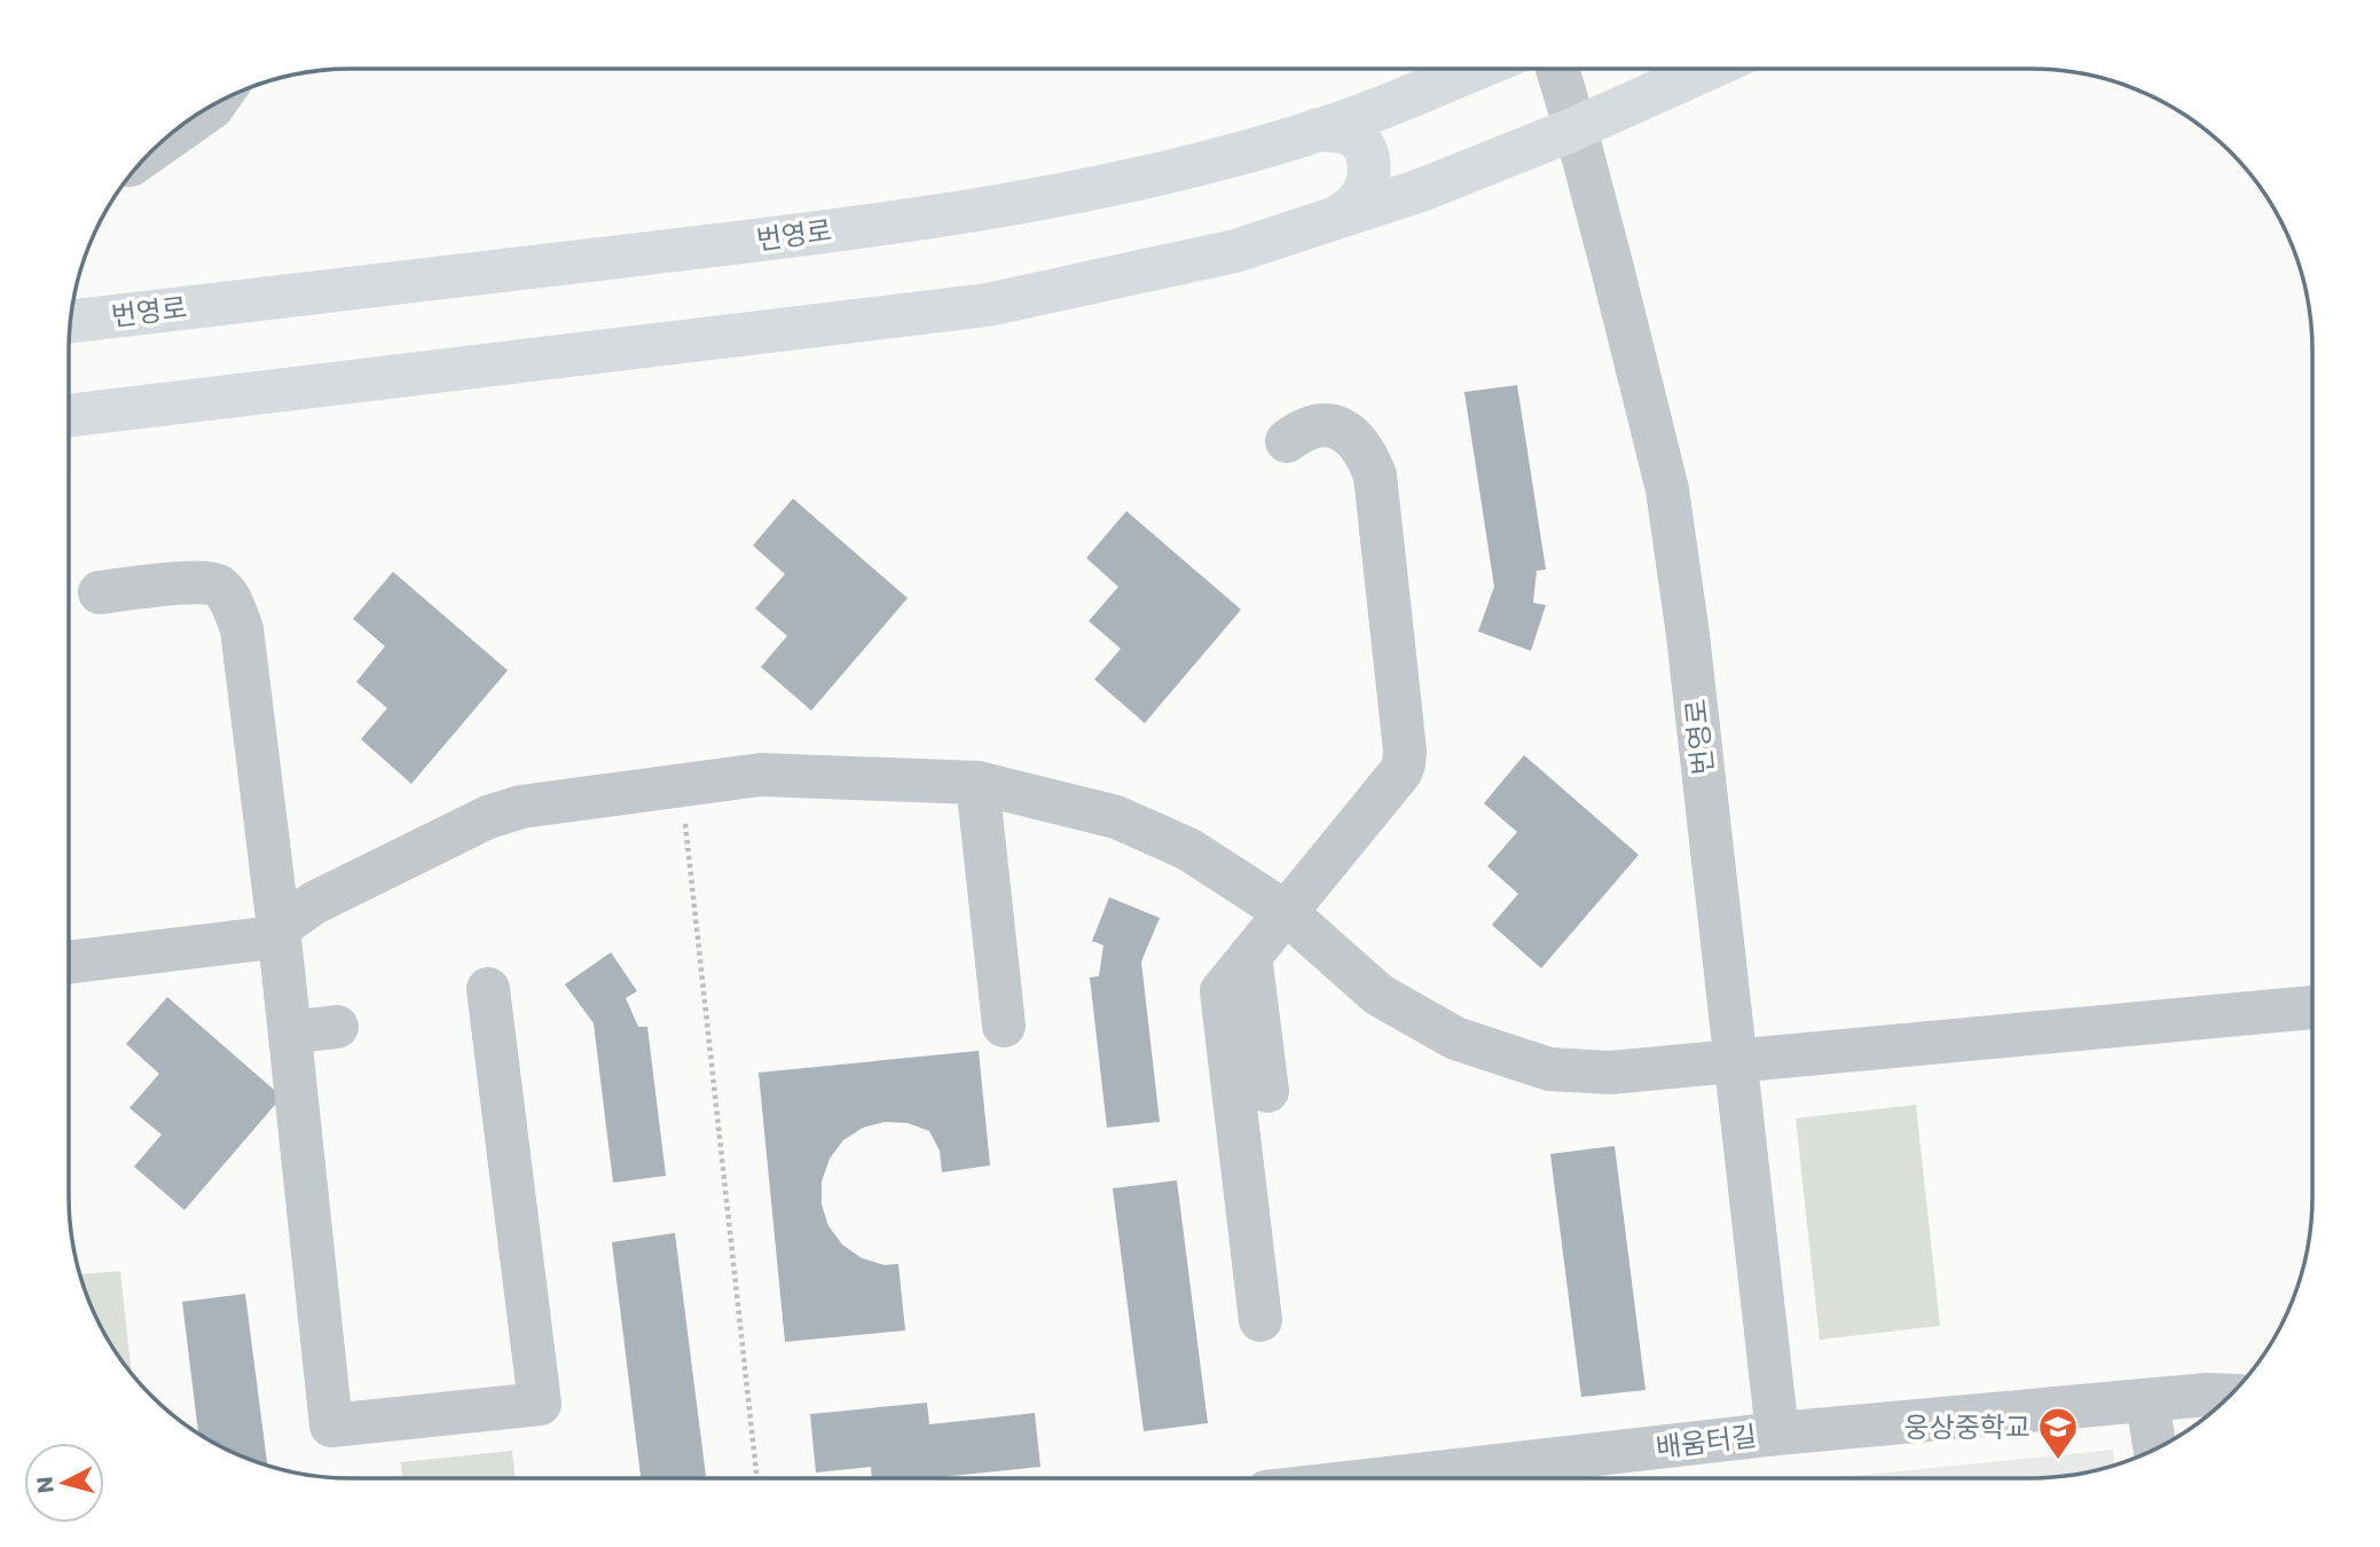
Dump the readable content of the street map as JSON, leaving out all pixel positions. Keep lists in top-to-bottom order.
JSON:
{
  "streets": {
    "main road": ["번영로"],
    "street": ["배움터길"]
  },
  "crossings": [
    ["번영로", "배움터길"]
  ],
  "places": {
    "school or university": ["웅상중학교"]
  },
  "north": "left"
}
